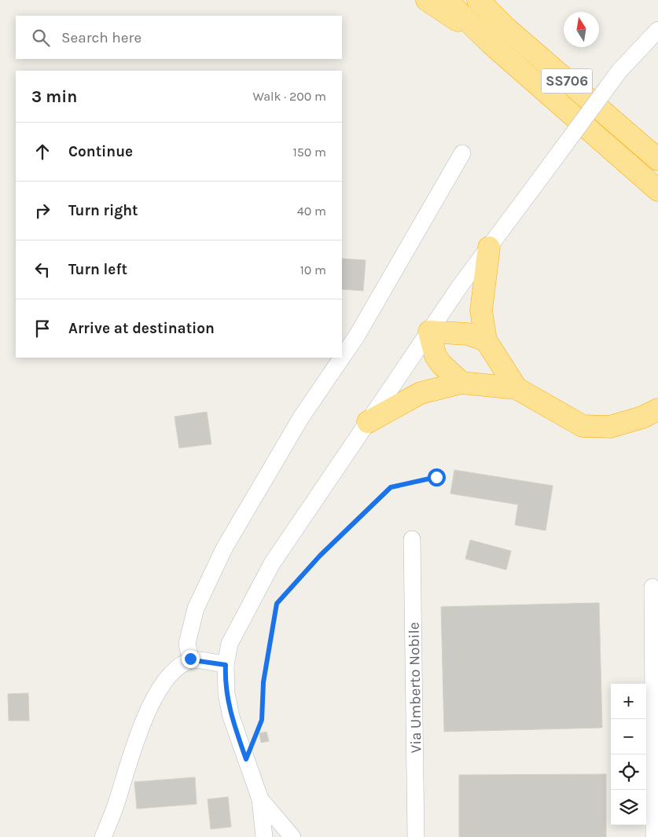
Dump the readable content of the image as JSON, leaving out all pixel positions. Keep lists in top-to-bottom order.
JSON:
{
  "streets": {
    "highway": ["SS706"],
    "street": ["Via Umberto Nobile"]
  },
  "north": "top",
  "page": {
    "search": "Search here",
    "heading": ["3 min", "Walk · 200 m"],
    "list": [
      ["Continue", "150 m"],
      ["Turn right", "40 m"],
      ["Turn left", "10 m"],
      "Arrive at destination"
    ],
    "map_buttons": ["+", "−"]
  }
}
